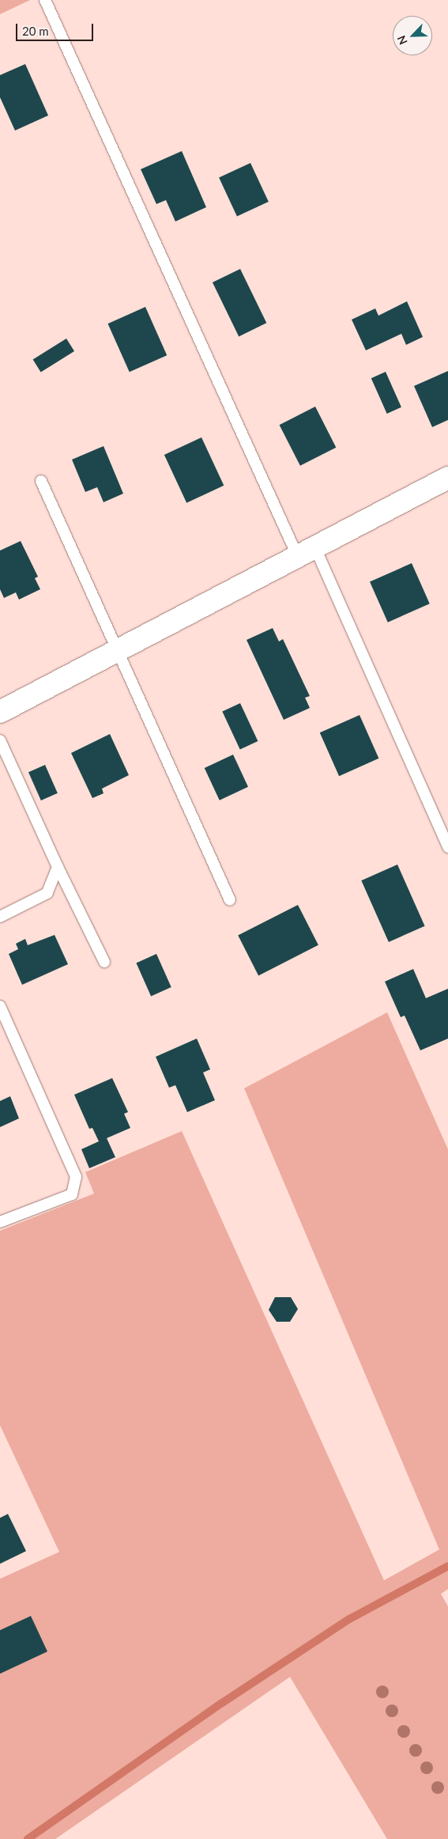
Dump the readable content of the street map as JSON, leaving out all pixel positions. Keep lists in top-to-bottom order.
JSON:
{
  "scale_bar": "20 m",
  "north": "bottom left"
}
